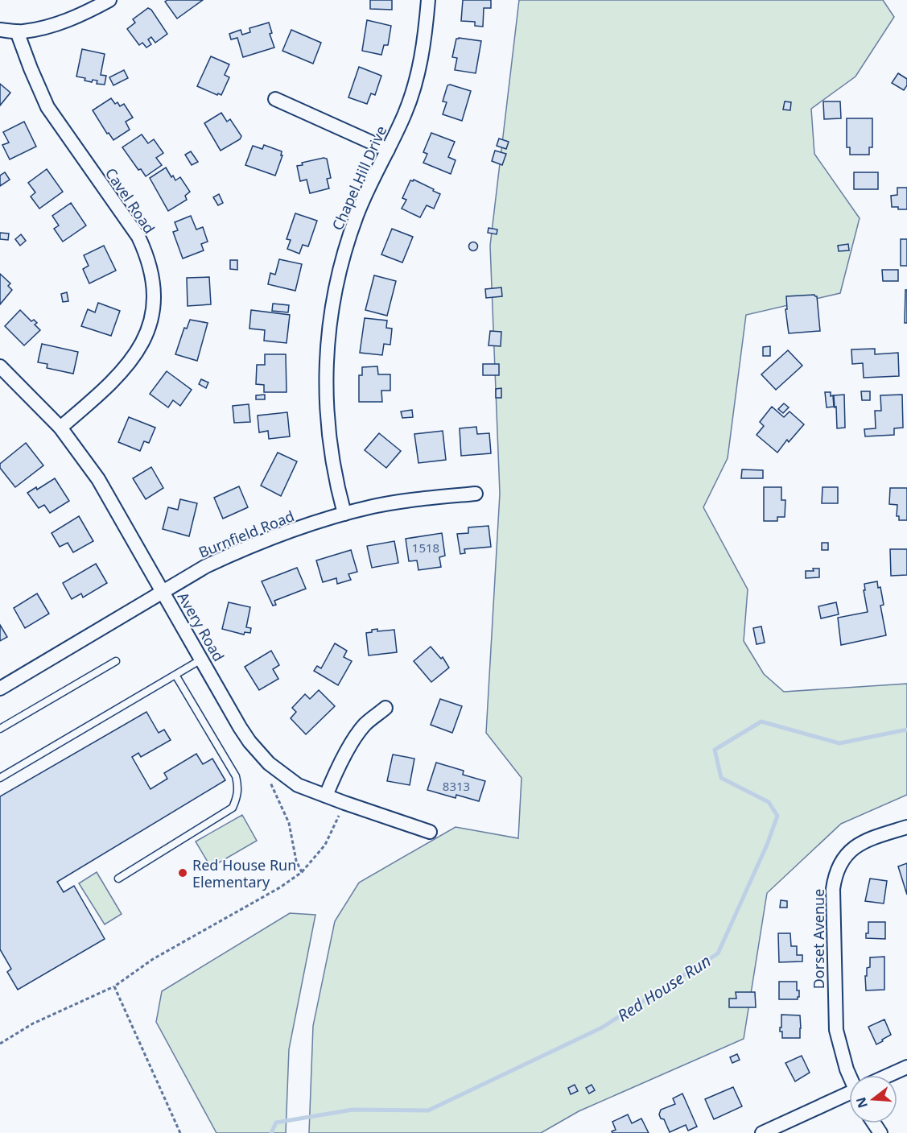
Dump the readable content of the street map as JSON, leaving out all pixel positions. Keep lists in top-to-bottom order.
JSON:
{
  "streets": {
    "street": [
      "Chapel Hill Drive",
      "Cavel Road",
      "Burnfield Road",
      "Avery Road",
      "Dorset Avenue"
    ]
  },
  "crossings": [
    ["Chapel Hill Drive", "Burnfield Road"],
    ["Cavel Road", "Avery Road"],
    ["Burnfield Road", "Avery Road"]
  ],
  "water": ["Red House Run"],
  "places": ["Red House Run Elementary"],
  "house_numbers": ["1518", "8313"],
  "north": "left"
}
